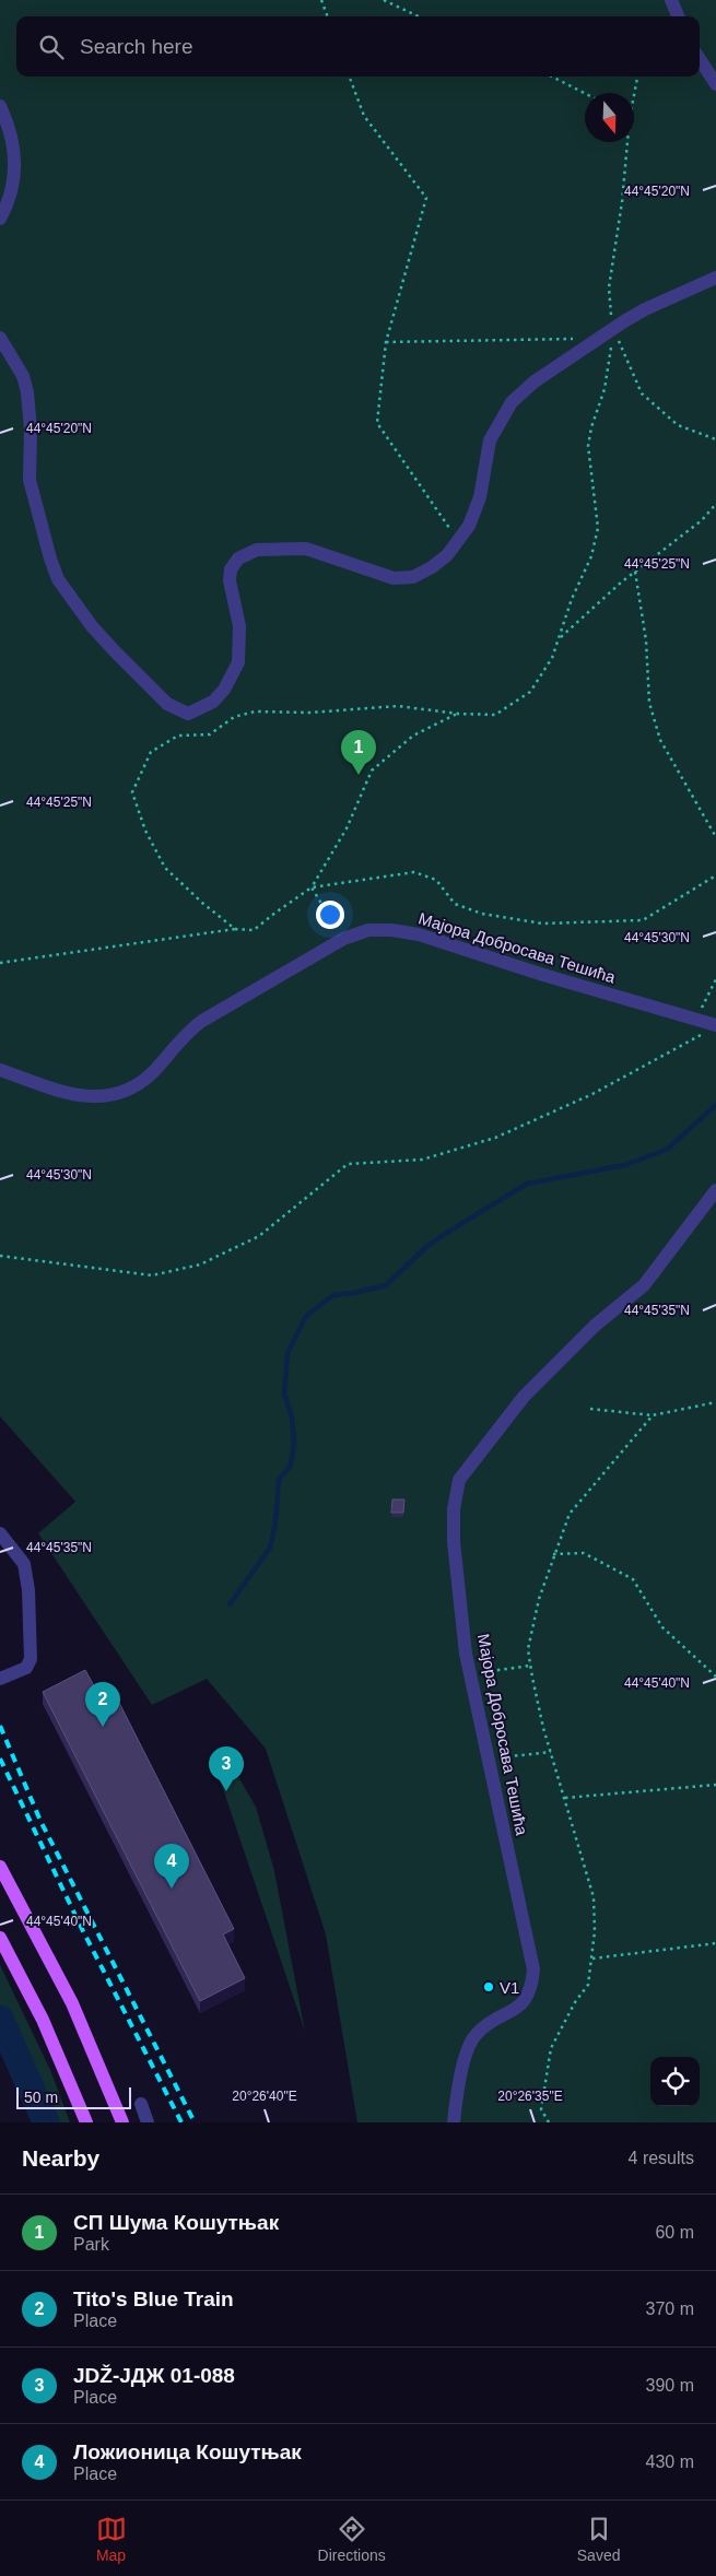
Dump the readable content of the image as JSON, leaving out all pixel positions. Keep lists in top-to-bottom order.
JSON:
{
  "streets": {
    "street": ["Мајора Добросава Тешића"]
  },
  "places": ["V1"],
  "scale_bar": "50 m",
  "north": "bottom",
  "page": {
    "search": "Search here",
    "pins": [
      "1",
      "2",
      "3",
      "4"
    ],
    "scale": "50 m",
    "heading": ["Nearby", "4 results"],
    "list": [
      {
        "mark": "1",
        "name": "СП Шума Кошутњак",
        "note": "Park",
        "value": "60 m"
      },
      {
        "mark": "2",
        "name": "Tito's Blue Train",
        "note": "Place",
        "value": "370 m"
      },
      {
        "mark": "3",
        "name": "JDŽ-JДЖ 01-088",
        "note": "Place",
        "value": "390 m"
      },
      {
        "mark": "4",
        "name": "Ложионица Кошутњак",
        "note": "Place",
        "value": "430 m"
      }
    ],
    "nav": ["Map", "Directions", "Saved"]
  },
  "coordinates": [
    "44°45'20\"N",
    "44°45'25\"N",
    "44°45'30\"N",
    "44°45'35\"N",
    "44°45'40\"N",
    "20°26'40\"E",
    "20°26'35\"E"
  ]
}
